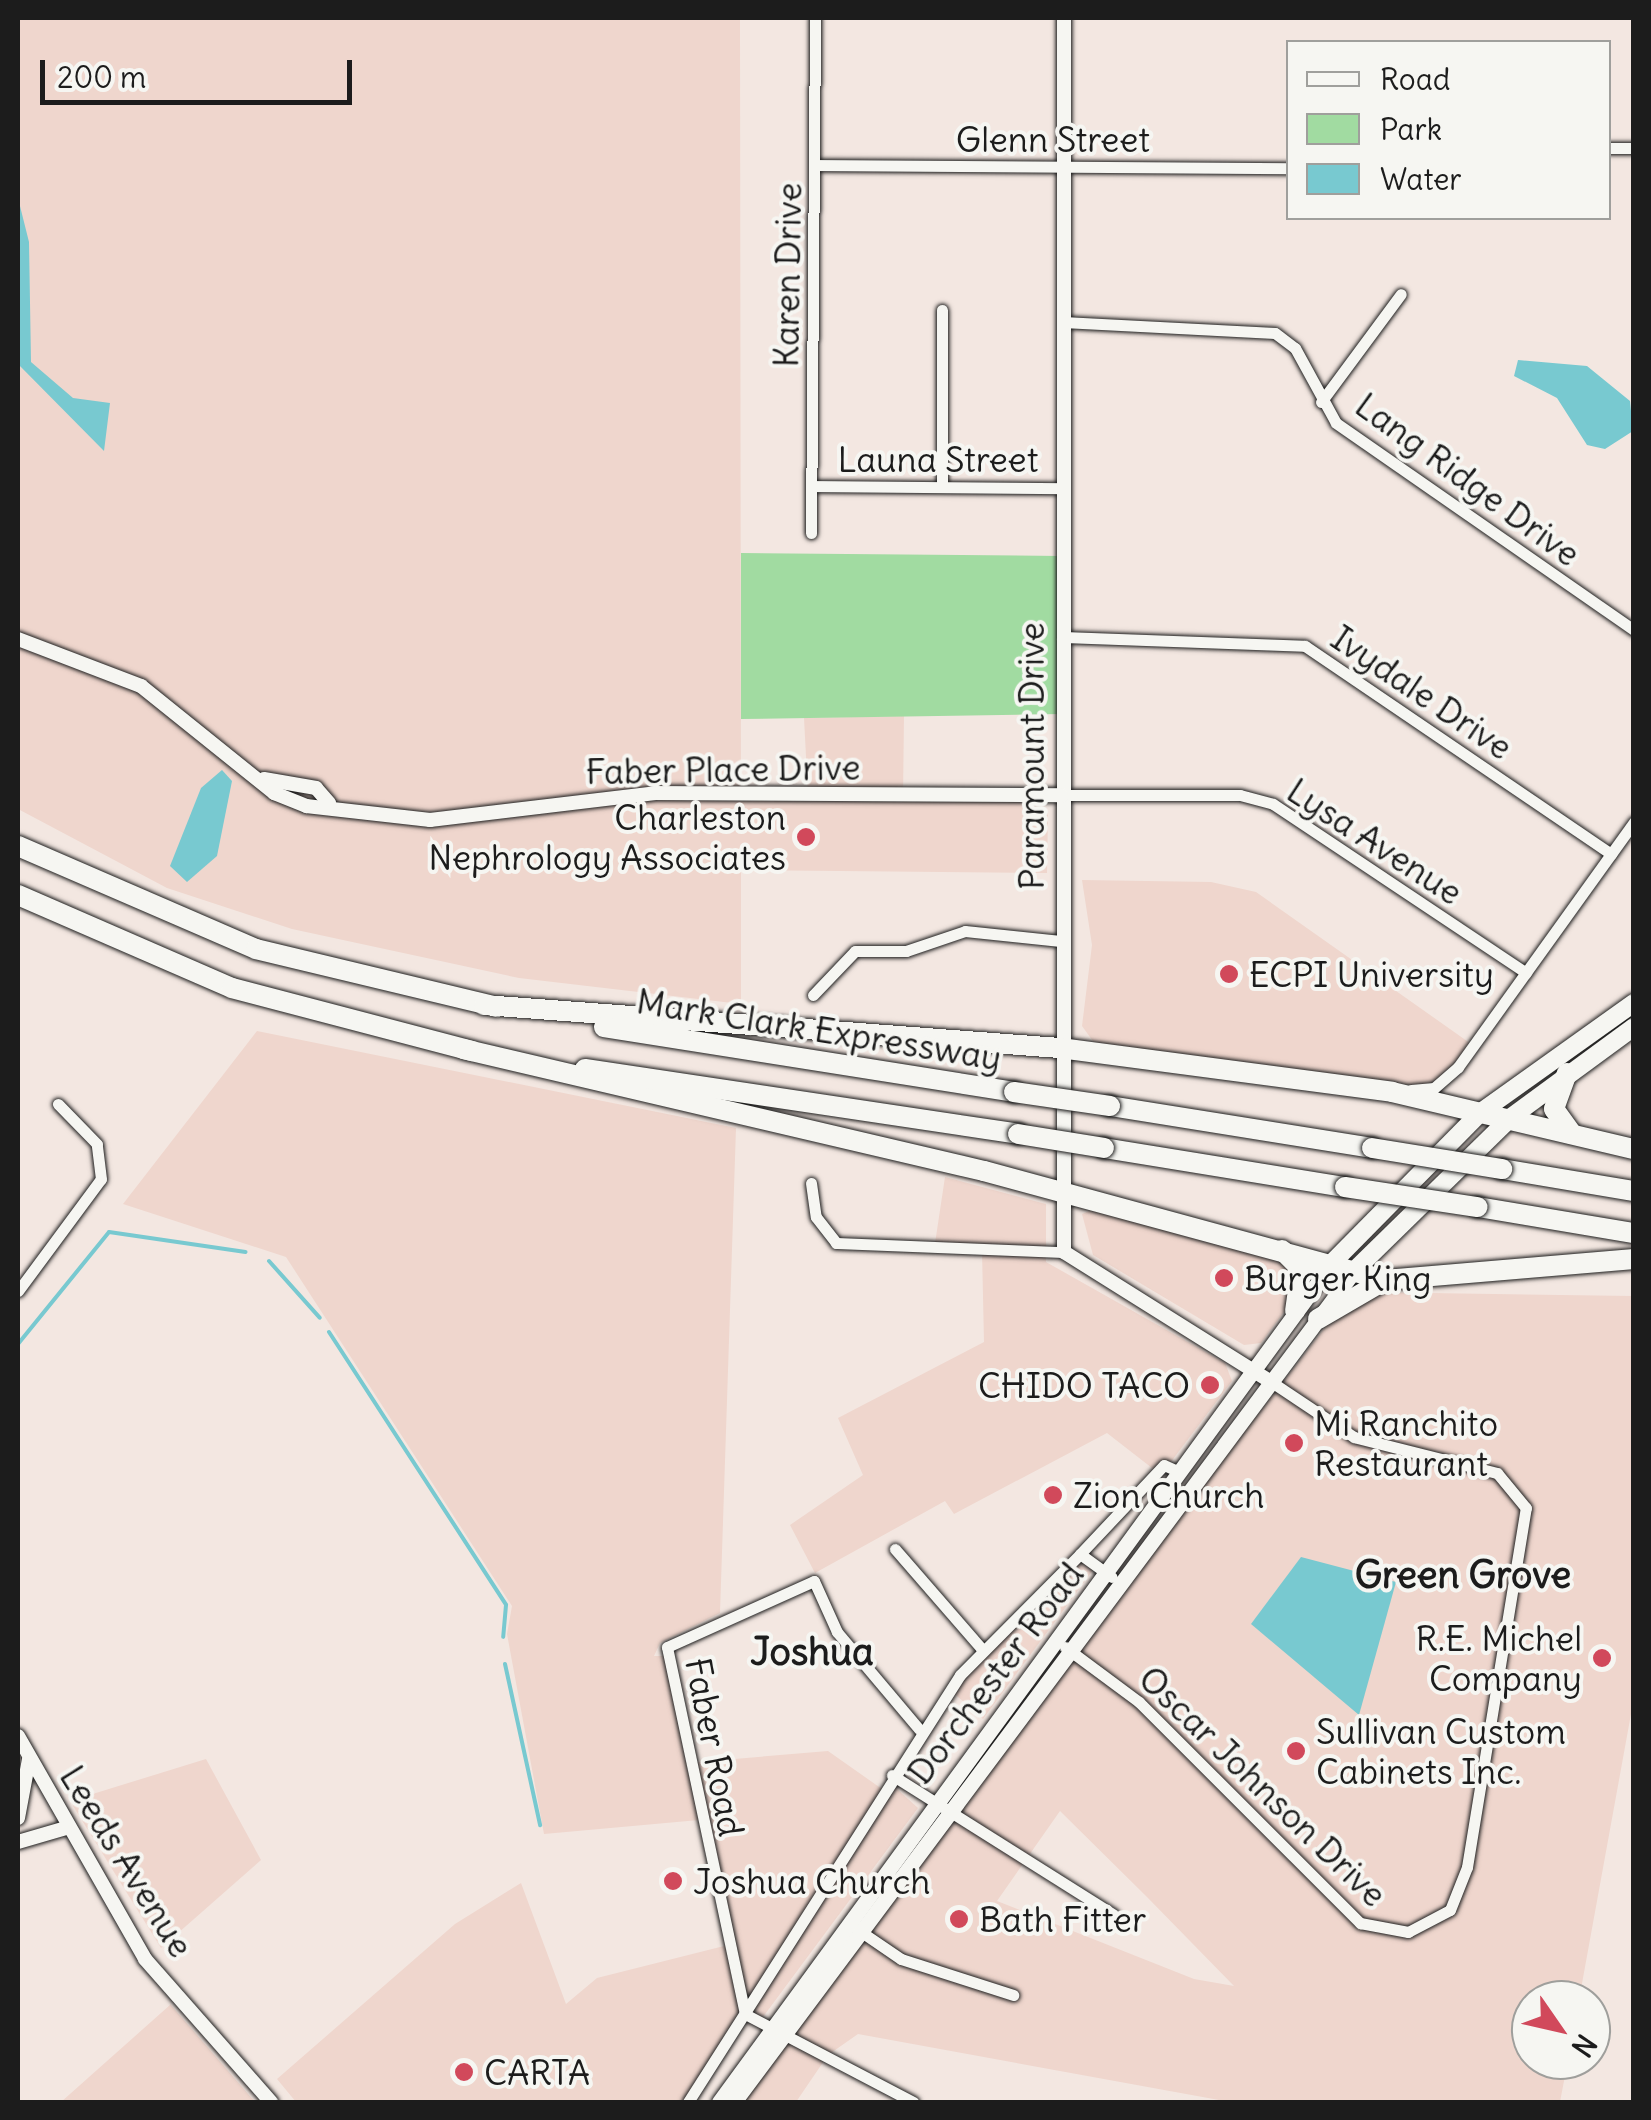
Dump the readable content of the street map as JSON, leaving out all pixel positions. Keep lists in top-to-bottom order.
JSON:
{
  "streets": {
    "highway": ["Mark Clark Expressway"],
    "main road": ["Dorchester Road"],
    "street": [
      "Glenn Street",
      "Karen Drive",
      "Launa Street",
      "Lang Ridge Drive",
      "Ivydale Drive",
      "Paramount Drive",
      "Faber Place Drive",
      "Lysa Avenue",
      "Faber Road",
      "Oscar Johnson Drive",
      "Leeds Avenue"
    ]
  },
  "crossings": [
    ["Glenn Street", "Karen Drive"],
    ["Glenn Street", "Paramount Drive"],
    ["Karen Drive", "Launa Street"],
    ["Launa Street", "Paramount Drive"],
    ["Lang Ridge Drive", "Paramount Drive"],
    ["Ivydale Drive", "Paramount Drive"],
    ["Paramount Drive", "Faber Place Drive"],
    ["Paramount Drive", "Lysa Avenue"],
    ["Faber Place Drive", "Lysa Avenue"],
    ["Dorchester Road", "Oscar Johnson Drive"]
  ],
  "districts": ["Green Grove", "Joshua"],
  "places": [
    "Charleston Nephrology Associates",
    "ECPI University",
    "Burger King",
    "CHIDO TACO",
    "Mi Ranchito Restaurant",
    "Zion Church",
    "R.E. Michel Company",
    "Sullivan Custom Cabinets Inc.",
    "Joshua Church",
    "Bath Fitter",
    "CARTA"
  ],
  "legend": ["Road", "Park", "Water"],
  "scale_bar": "200 m",
  "north": "bottom right"
}
